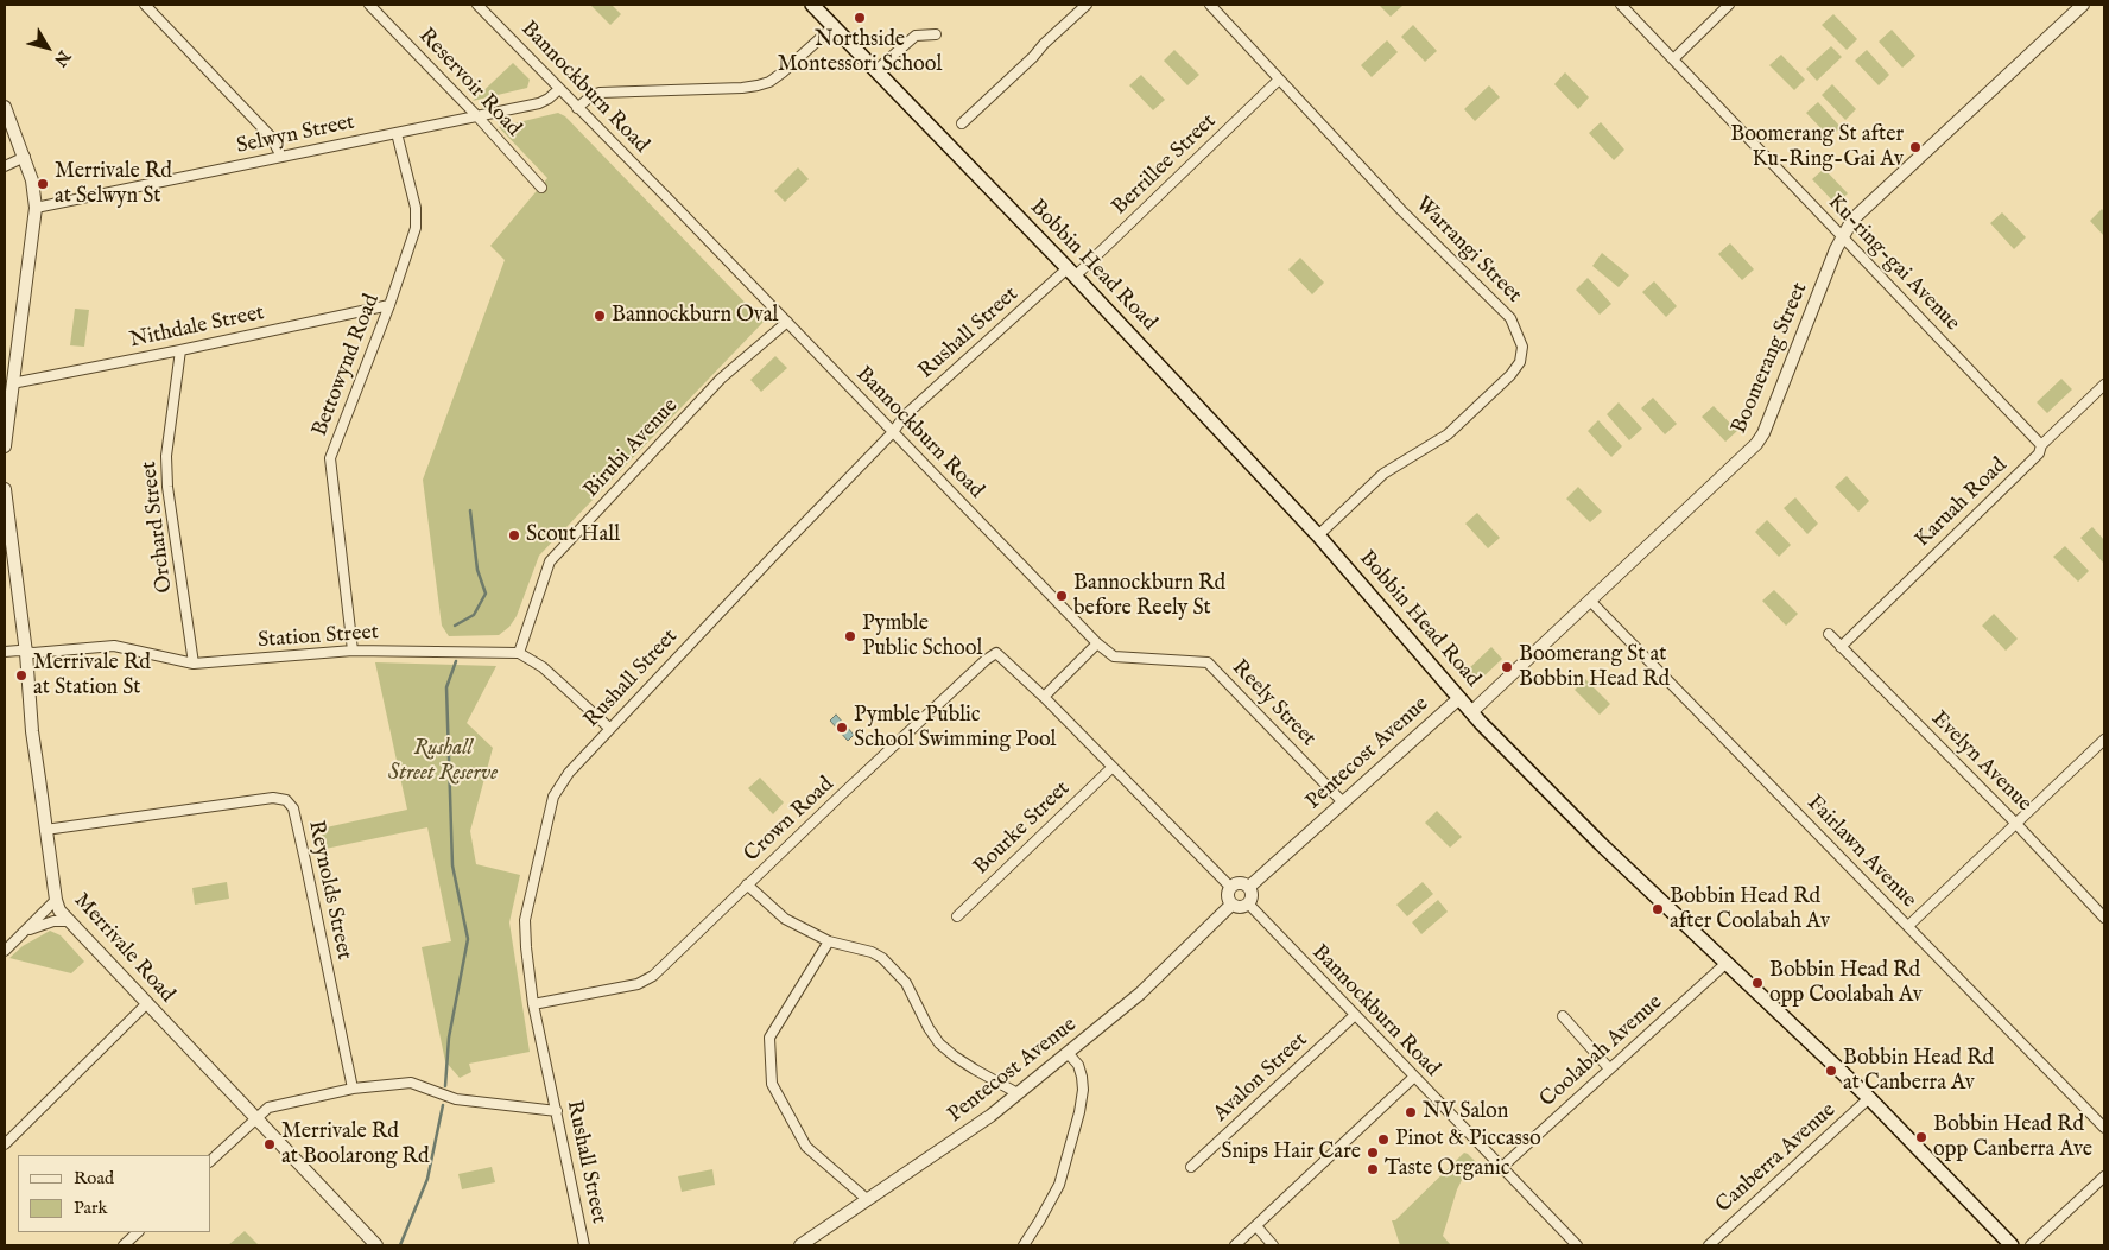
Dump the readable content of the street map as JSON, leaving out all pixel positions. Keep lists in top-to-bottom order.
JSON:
{
  "streets": {
    "main road": ["Bobbin Head Road"],
    "street": [
      "Reservoir Road",
      "Bannockburn Road",
      "Selwyn Street",
      "Berrillee Street",
      "Warrangi Street",
      "Ku-ring-gai Avenue",
      "Nithdale Street",
      "Rushall Street",
      "Boomerang Street",
      "Bettowynd Road",
      "Birubi Avenue",
      "Karuah Road",
      "Orchard Street",
      "Station Street",
      "Reely Street",
      "Pentecost Avenue",
      "Evelyn Avenue",
      "Crown Road",
      "Bourke Street",
      "Fairlawn Avenue",
      "Reynolds Street",
      "Merrivale Road",
      "Coolabah Avenue",
      "Avalon Street",
      "Canberra Avenue"
    ]
  },
  "crossings": [
    ["Reservoir Road", "Selwyn Street"],
    ["Bannockburn Road", "Selwyn Street"],
    ["Bannockburn Road", "Rushall Street"],
    ["Bannockburn Road", "Birubi Avenue"],
    ["Bannockburn Road", "Reely Street"],
    ["Bannockburn Road", "Pentecost Avenue"],
    ["Bannockburn Road", "Coolabah Avenue"],
    ["Bannockburn Road", "Avalon Street"],
    ["Selwyn Street", "Bettowynd Road"],
    ["Berrillee Street", "Warrangi Street"],
    ["Berrillee Street", "Bobbin Head Road"],
    ["Berrillee Street", "Rushall Street"],
    ["Warrangi Street", "Bobbin Head Road"],
    ["Ku-ring-gai Avenue", "Boomerang Street"],
    ["Ku-ring-gai Avenue", "Karuah Road"],
    ["Bobbin Head Road", "Rushall Street"],
    ["Bobbin Head Road", "Boomerang Street"],
    ["Bobbin Head Road", "Pentecost Avenue"],
    ["Bobbin Head Road", "Coolabah Avenue"],
    ["Bobbin Head Road", "Canberra Avenue"],
    ["Nithdale Street", "Bettowynd Road"],
    ["Nithdale Street", "Orchard Street"],
    ["Rushall Street", "Crown Road"],
    ["Boomerang Street", "Fairlawn Avenue"],
    ["Bettowynd Road", "Station Street"],
    ["Birubi Avenue", "Station Street"],
    ["Karuah Road", "Evelyn Avenue"],
    ["Orchard Street", "Station Street"],
    ["Station Street", "Merrivale Road"],
    ["Reely Street", "Pentecost Avenue"],
    ["Reynolds Street", "Merrivale Road"]
  ],
  "parks": ["Rushall Street Reserve"],
  "places": [
    "Northside Montessori School",
    "Boomerang St after Ku-Ring-Gai Av",
    "Merrivale Rd at Selwyn St",
    "Bannockburn Oval",
    "Scout Hall",
    "Bannockburn Rd before Reely St",
    "Pymble Public School",
    "Boomerang St at Bobbin Head Rd",
    "Merrivale Rd at Station St",
    "Pymble Public School Swimming Pool",
    "Bobbin Head Rd after Coolabah Av",
    "Bobbin Head Rd opp Coolabah Av",
    "Bobbin Head Rd at Canberra Av",
    "NV Salon",
    "Bobbin Head Rd opp Canberra Ave",
    "Pinot & Piccasso",
    "Merrivale Rd at Boolarong Rd",
    "Snips Hair Care",
    "Taste Organic"
  ],
  "legend": ["Road", "Park"],
  "north": "bottom right"
}
